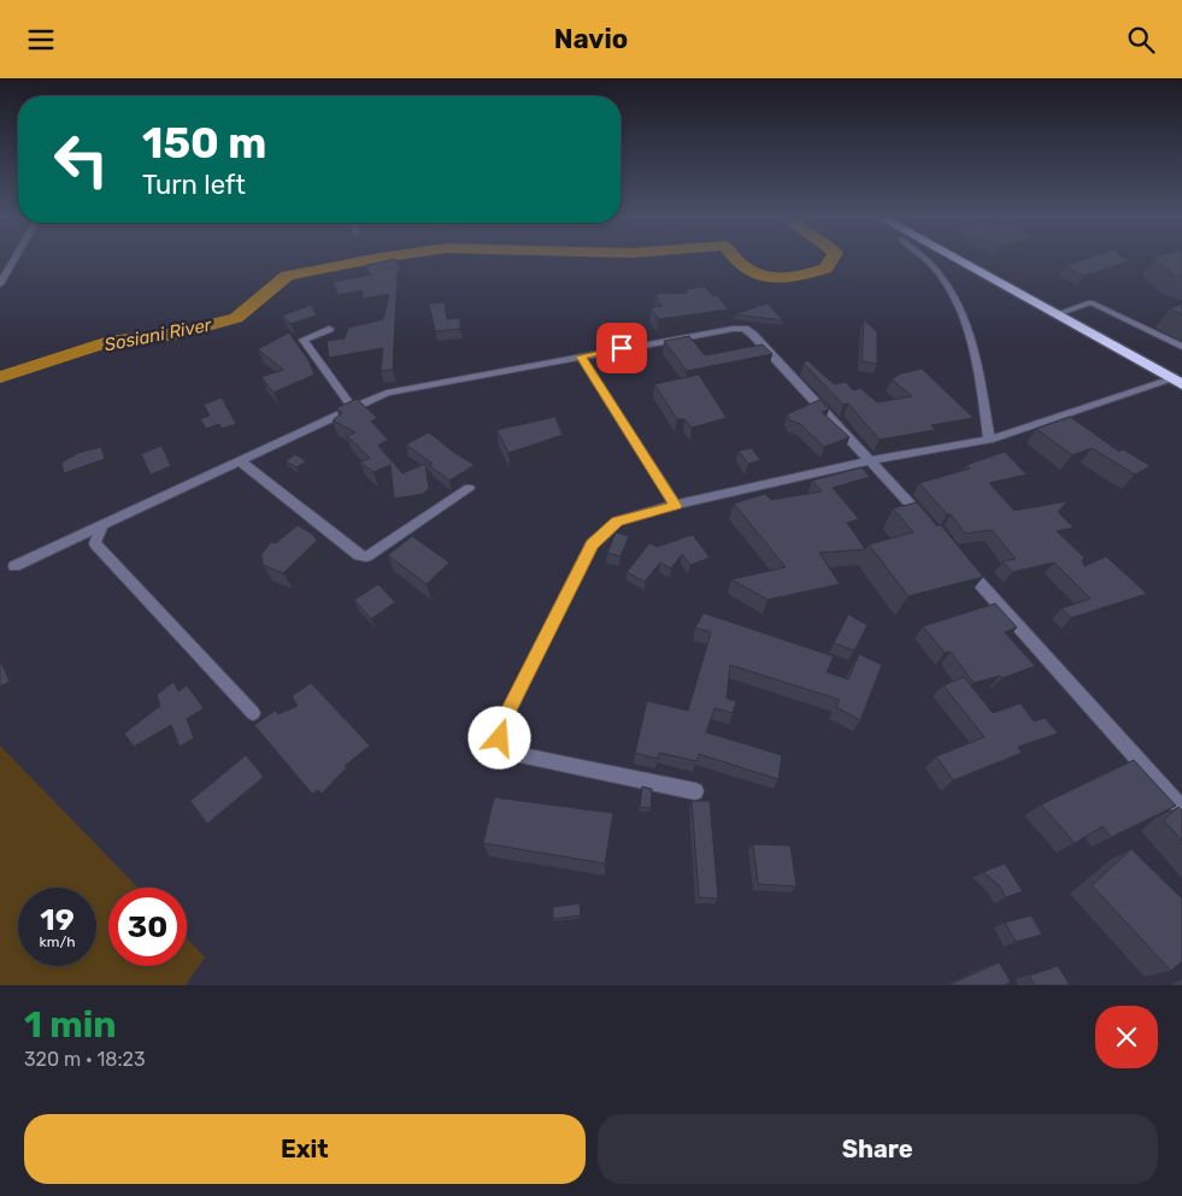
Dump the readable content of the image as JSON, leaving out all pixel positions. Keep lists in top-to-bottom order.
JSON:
{
  "water": ["Sosiani River"],
  "page": {
    "header": "Navio",
    "turn": ["150 m", "Turn left"],
    "speed": "19 km/h",
    "limit": "30",
    "heading": ["1 min", "320 m · 18:23"],
    "buttons": ["Exit", "Share"]
  }
}
